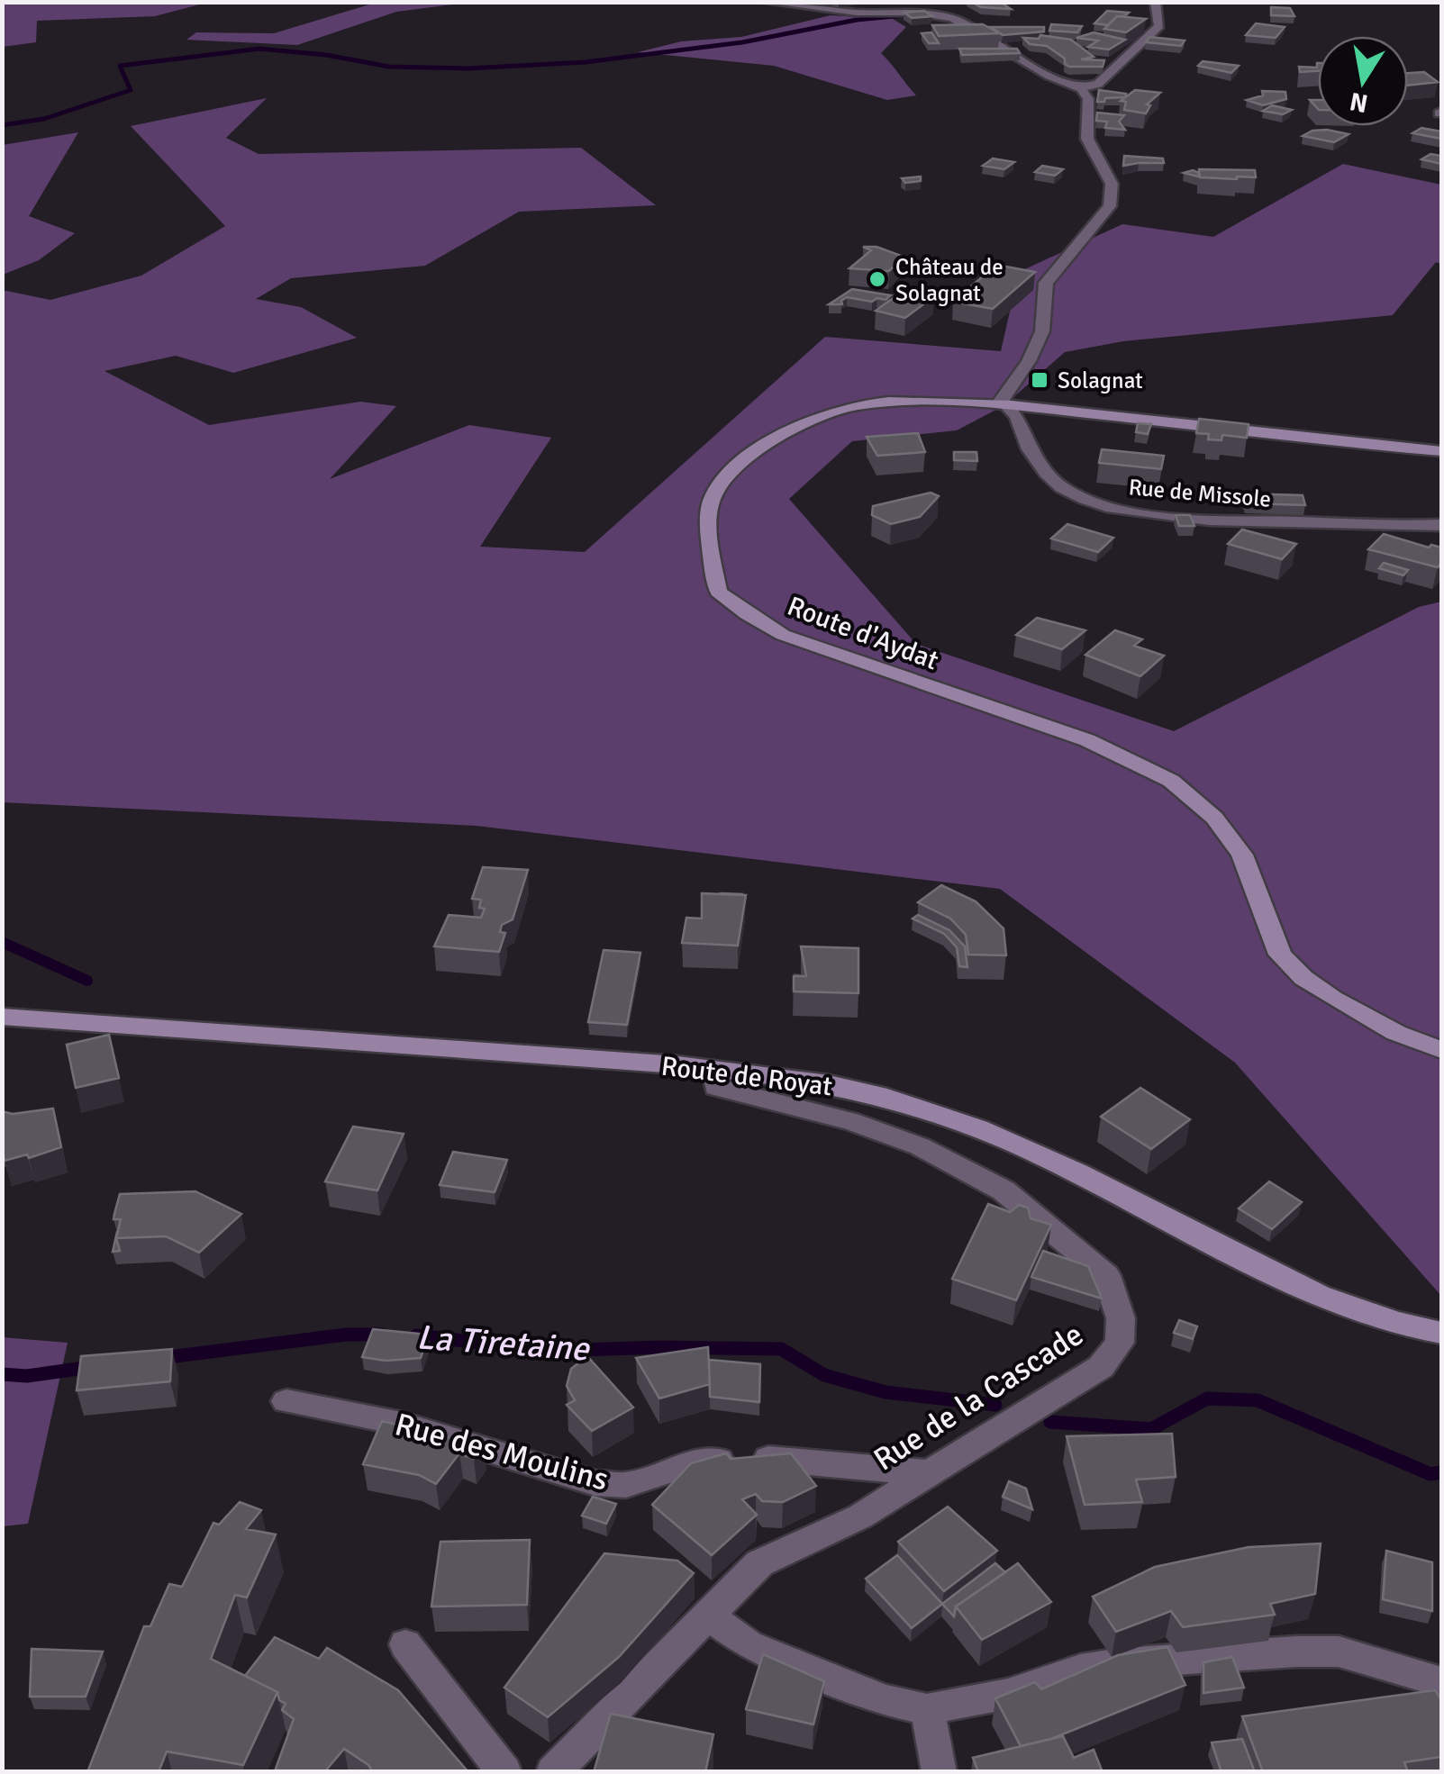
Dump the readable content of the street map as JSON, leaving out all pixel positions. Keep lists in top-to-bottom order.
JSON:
{
  "streets": {
    "main road": ["Route d'Aydat", "Route de Royat"],
    "street": ["Rue de Missole", "Rue de la Cascade", "Rue des Moulins"]
  },
  "crossings": [
    ["Rue de Missole", "Route d'Aydat"],
    ["Route de Royat", "Rue de la Cascade"],
    ["Rue de la Cascade", "Rue des Moulins"]
  ],
  "water": ["La Tiretaine"],
  "places": {
    "other": ["Château de Solagnat"],
    "transit": ["Solagnat"]
  },
  "north": "bottom"
}
